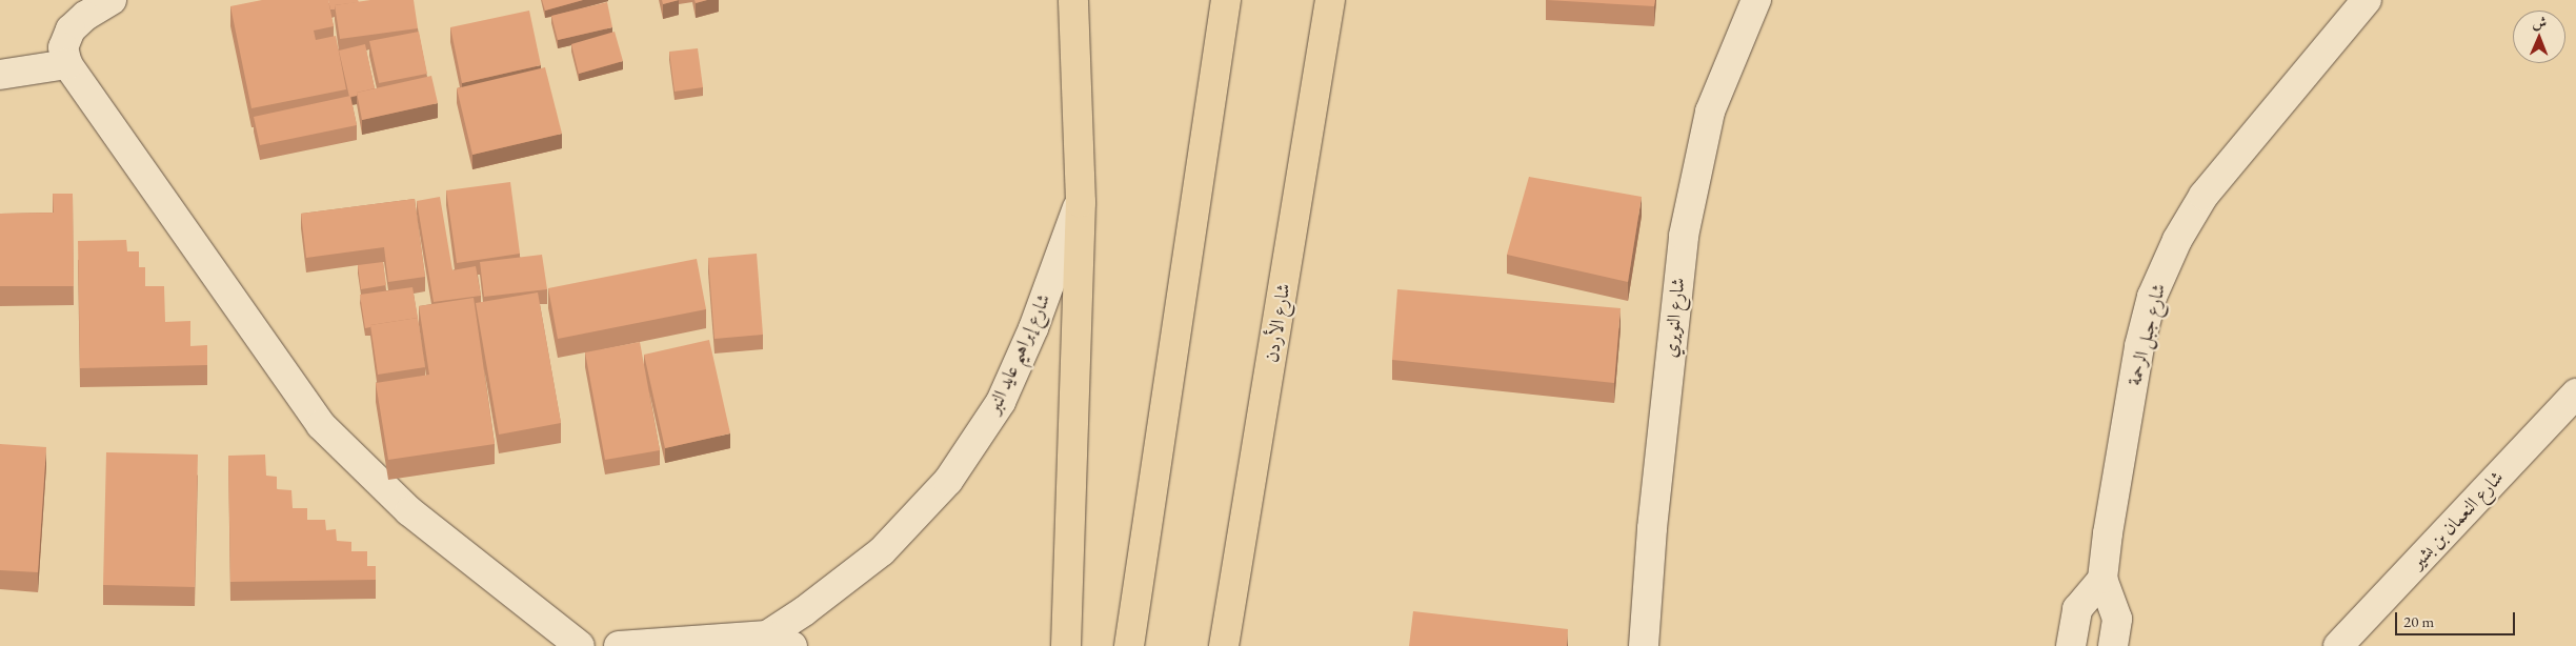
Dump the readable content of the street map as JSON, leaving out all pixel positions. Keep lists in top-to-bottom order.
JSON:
{
  "streets": {
    "highway": ["شارع الأردن"],
    "street": [
      "شارع النويري",
      "شارع جبل الرحمة",
      "شارع إبراهيم عايد النبر",
      "شارع النعمان بن بشير"
    ]
  },
  "scale_bar": "20 m",
  "north": "top"
}
